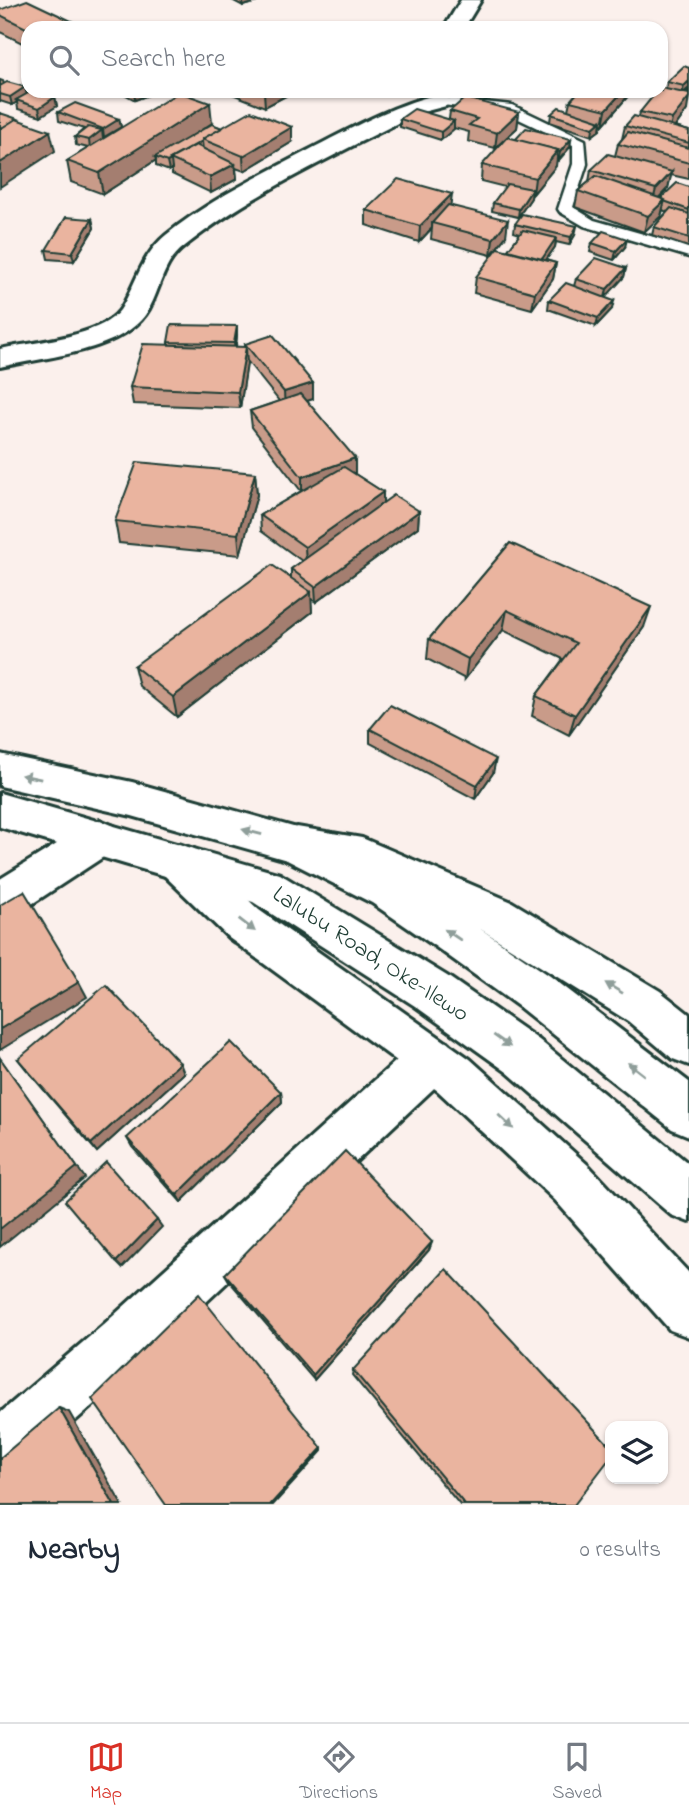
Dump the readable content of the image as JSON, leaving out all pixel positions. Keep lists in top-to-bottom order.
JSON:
{
  "streets": {
    "main road": ["Lalubu Road, Oke-Ilewo"]
  },
  "page": {
    "search": "Search here",
    "heading": ["Nearby", "0 results"],
    "nav": ["Map", "Directions", "Saved"]
  }
}
